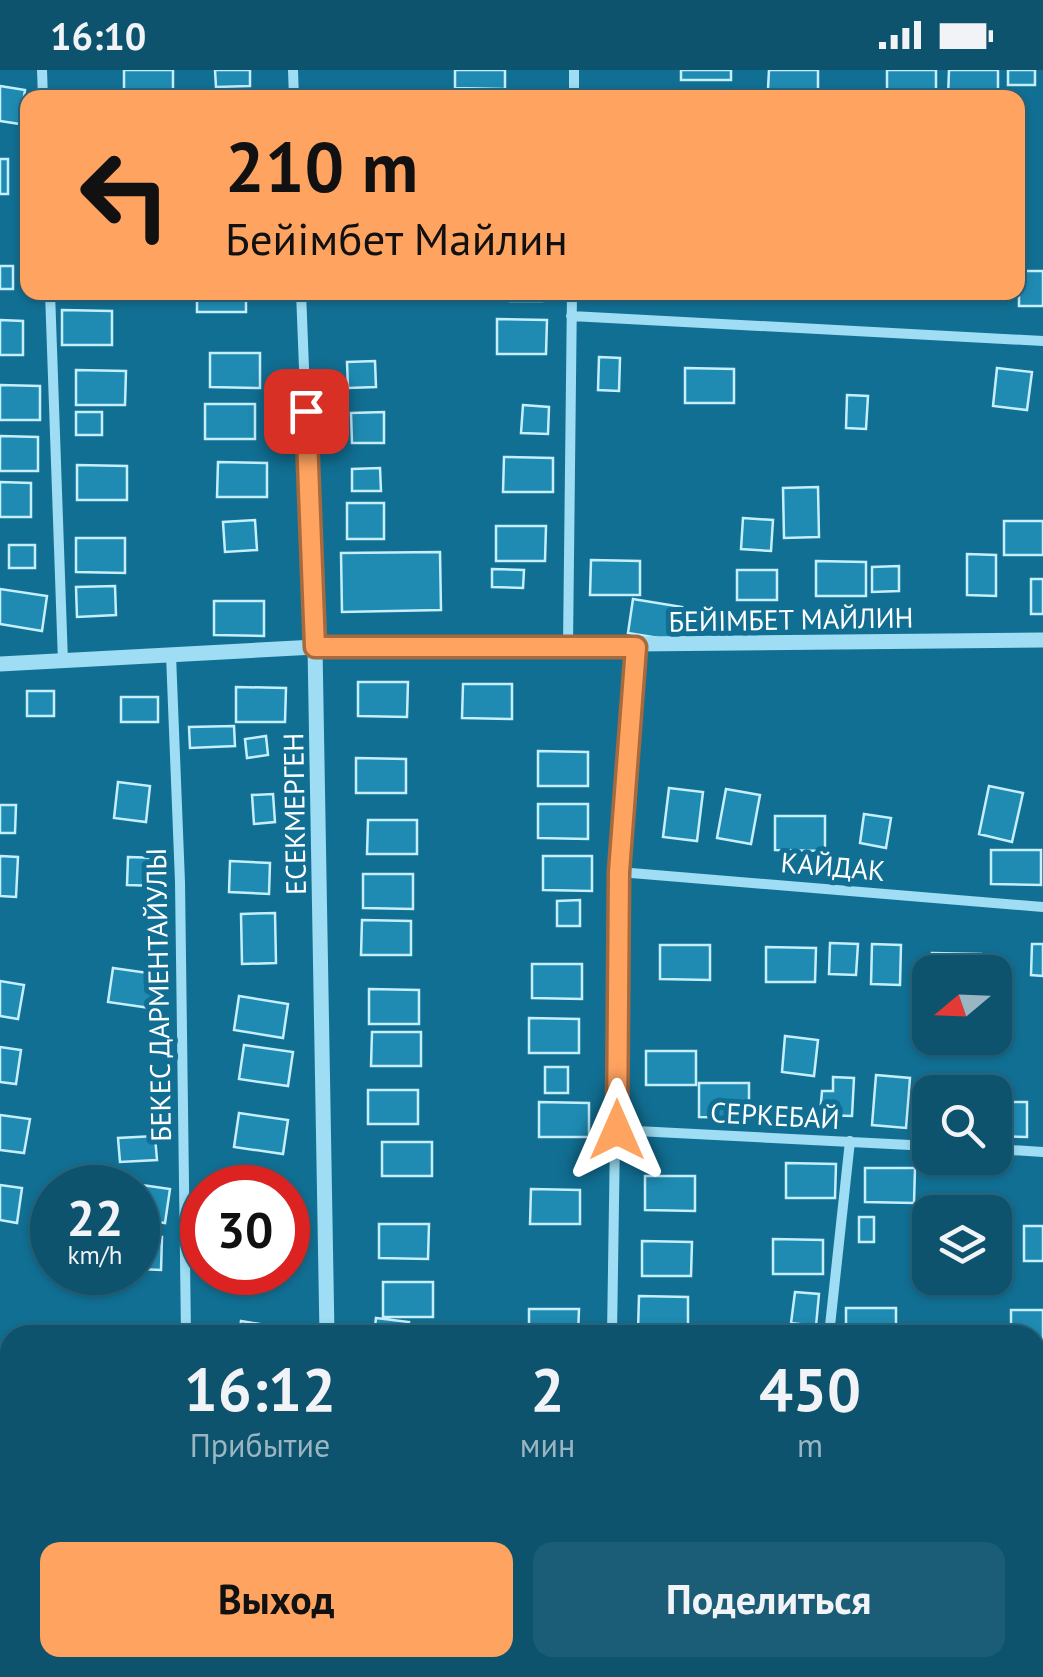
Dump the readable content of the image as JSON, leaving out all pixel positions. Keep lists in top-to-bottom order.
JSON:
{
  "streets": {
    "street": [
      "БЕЙІМБЕТ МАЙЛИН",
      "EСЕКМЕРГЕН",
      "КАЙДАК",
      "БЕКЕС ДАРМЕНТАЙУЛЫ",
      "СЕРКЕБАЙ"
    ]
  },
  "crossings": [
    ["БЕЙІМБЕТ МАЙЛИН", "EСЕКМЕРГЕН"],
    ["БЕЙІМБЕТ МАЙЛИН", "БЕКЕС ДАРМЕНТАЙУЛЫ"]
  ],
  "north": "left",
  "page": {
    "status": "16:10",
    "turn": ["210 m", "Бейімбет Майлин"],
    "speed": "22 km/h",
    "limit": "30",
    "eta": [
      "16:12",
      "Прибытие",
      "2",
      "мин",
      "450",
      "m"
    ],
    "buttons": ["Выход", "Поделиться"]
  }
}
